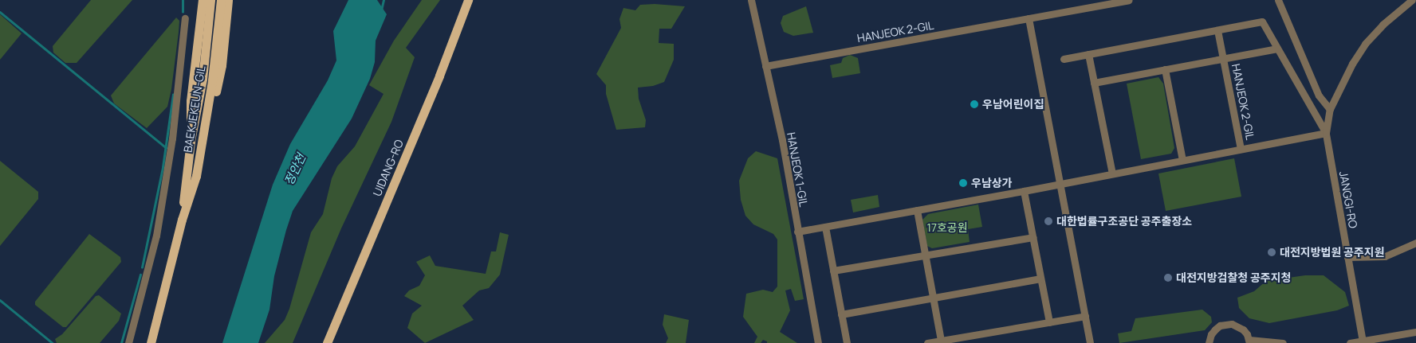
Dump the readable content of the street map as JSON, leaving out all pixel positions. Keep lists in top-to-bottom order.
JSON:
{
  "streets": {
    "main road": ["BAEKJEKEUN-GIL", "UIDANG-RO"],
    "street": ["HANJEOK 2-GIL", "HANJEOK 1-GIL", "JANGGI-RO"]
  },
  "crossings": [
    ["HANJEOK 2-GIL", "HANJEOK 1-GIL"],
    ["HANJEOK 2-GIL", "JANGGI-RO"]
  ],
  "water": ["정안천"],
  "parks": ["17호공원"],
  "places": [
    "우남어린이집",
    "우남상가",
    "대한법률구조공단 공주출장소",
    "대전지방법원 공주지원",
    "대전지방검찰청 공주지청"
  ]
}
